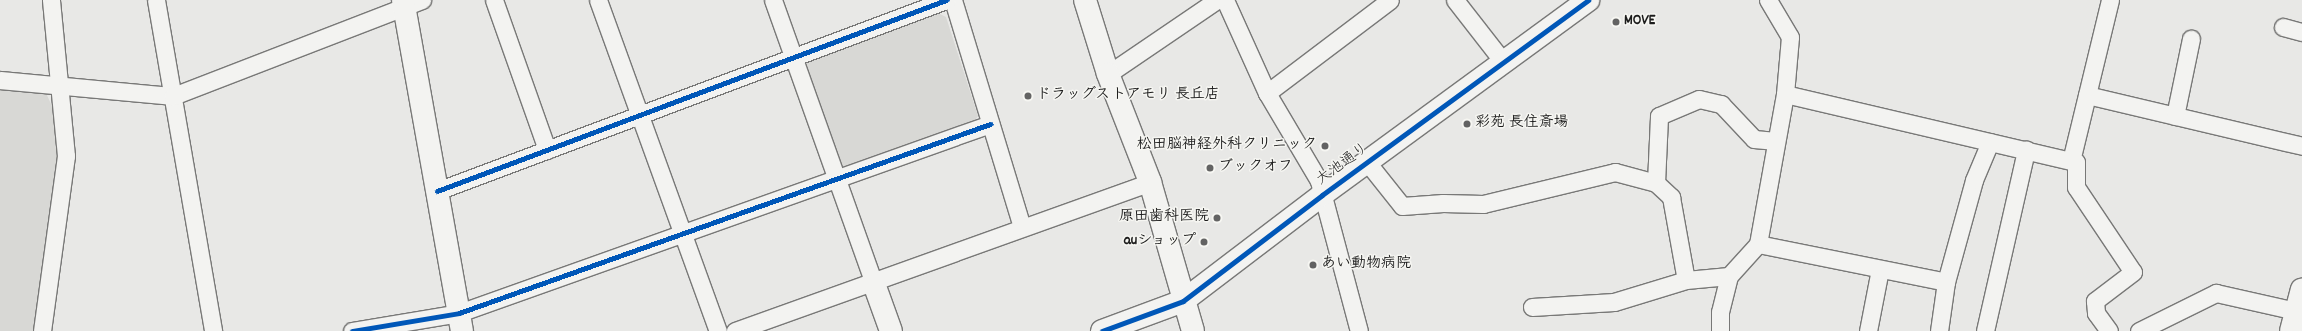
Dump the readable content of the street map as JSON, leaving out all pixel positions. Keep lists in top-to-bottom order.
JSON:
{
  "streets": {
    "street": ["大池通り"]
  },
  "places": [
    "MOVE",
    "ドラッグストアモリ 長丘店",
    "彩苑 長住斎場",
    "松田脳神経外科クリニック",
    "ブックオフ",
    "原田歯科医院",
    "auショップ",
    "あい動物病院"
  ]
}
